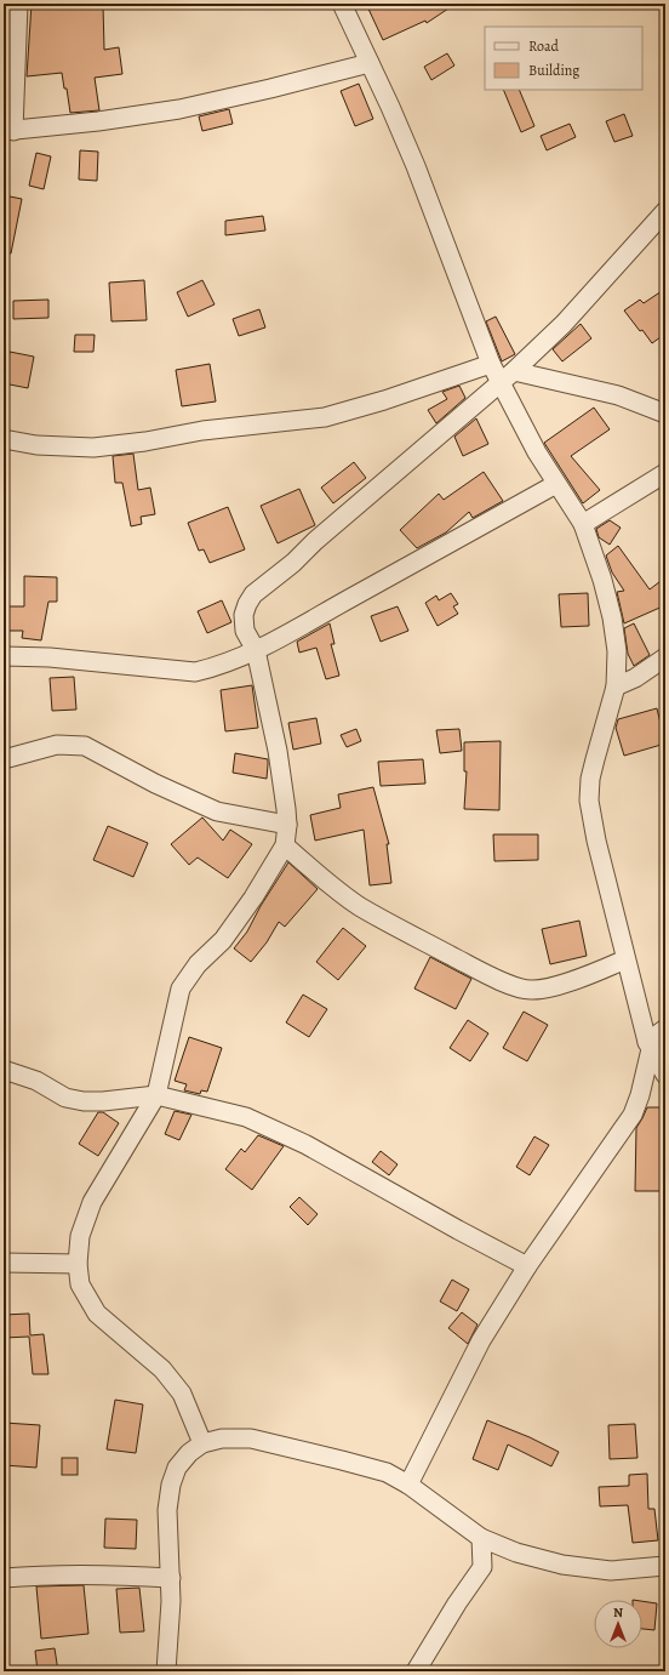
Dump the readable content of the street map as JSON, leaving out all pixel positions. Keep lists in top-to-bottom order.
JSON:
{
  "legend": ["Road", "Building"],
  "north": "top"
}
